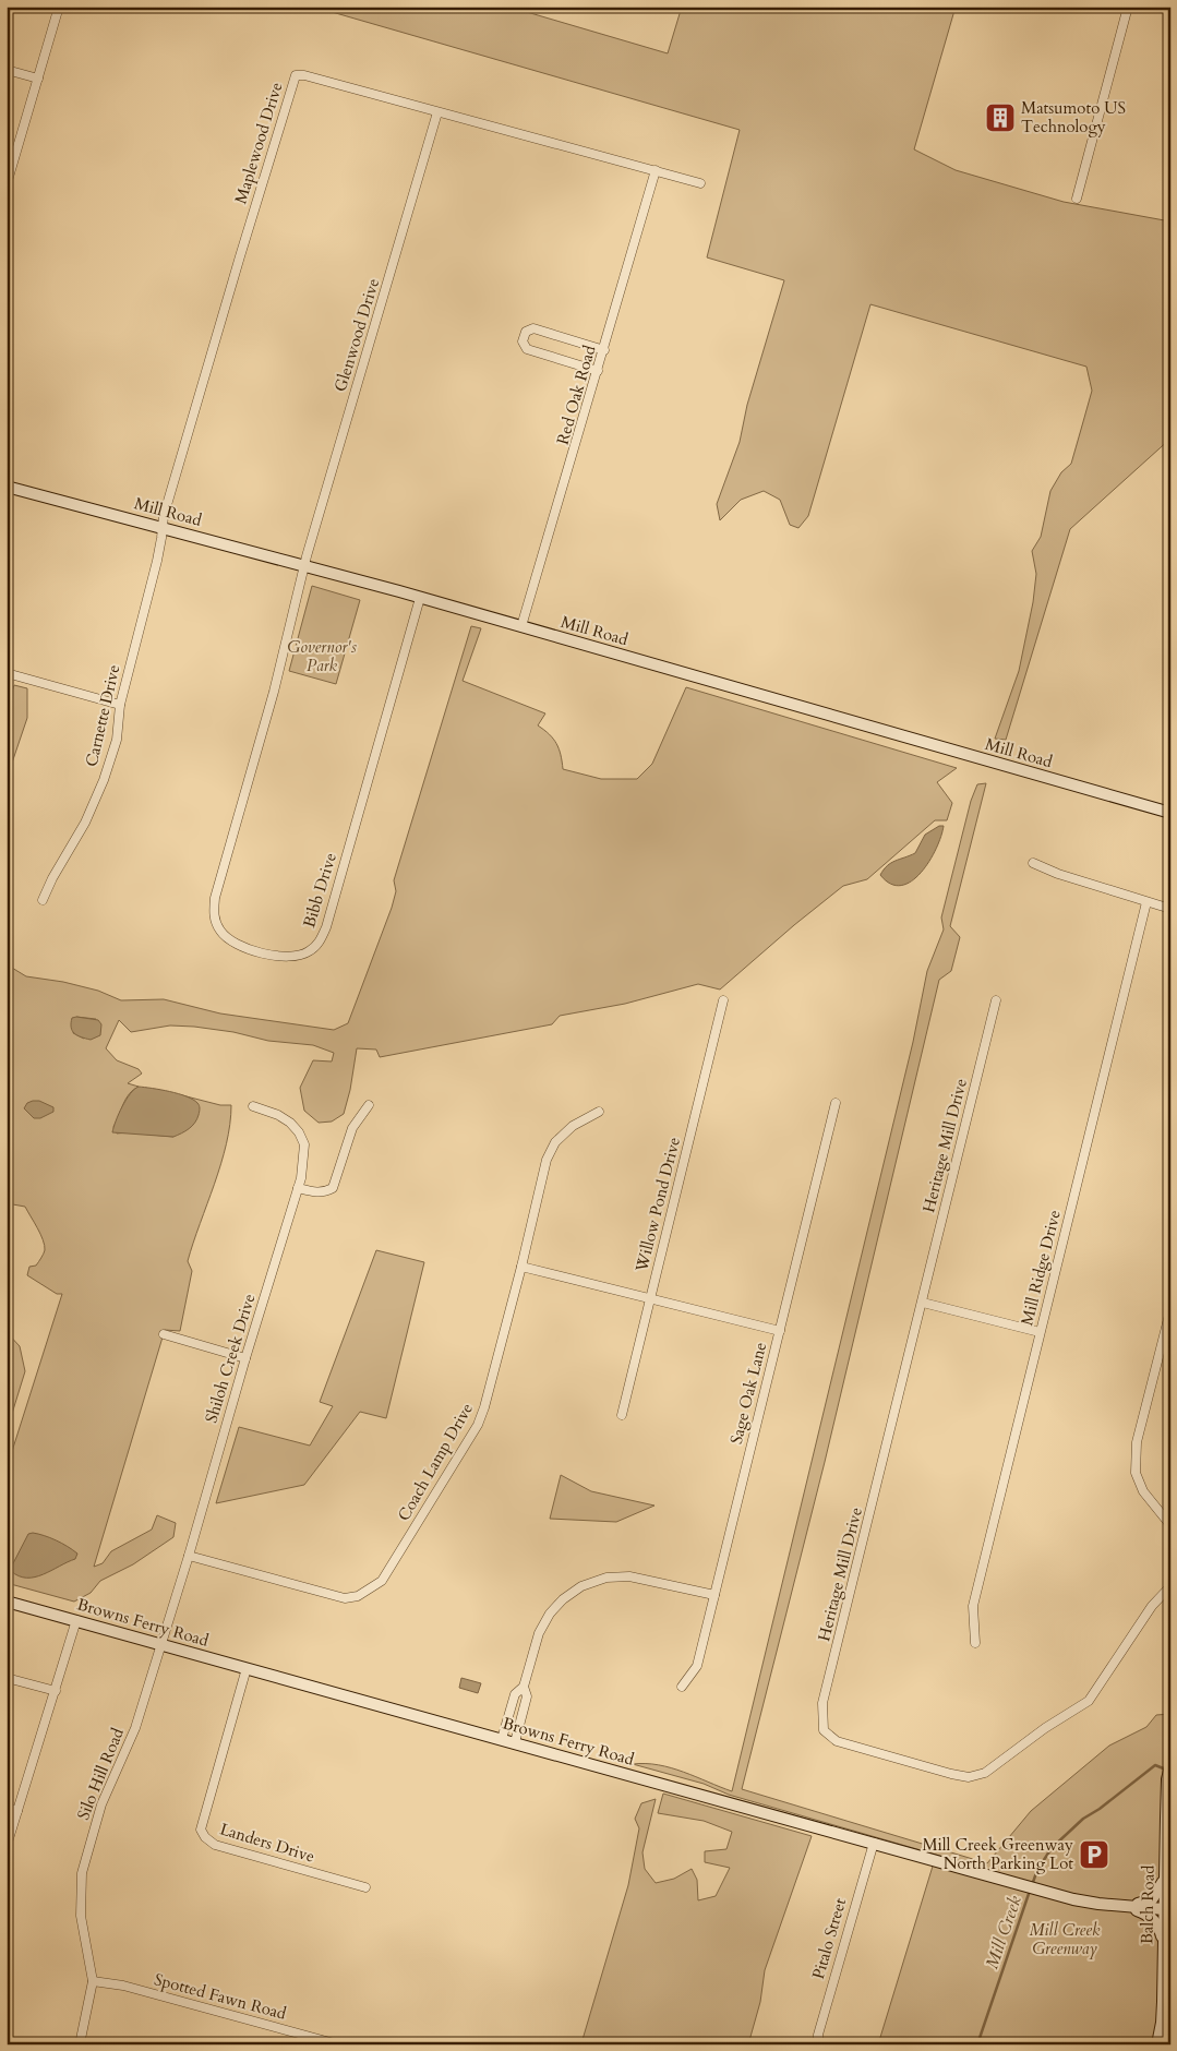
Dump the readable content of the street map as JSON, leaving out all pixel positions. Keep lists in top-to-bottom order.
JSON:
{
  "streets": {
    "street": [
      "Maplewood Drive",
      "Glenwood Drive",
      "Red Oak Road",
      "Mill Road",
      "Carnette Drive",
      "Bibb Drive",
      "Heritage Mill Drive",
      "Willow Pond Drive",
      "Mill Ridge Drive",
      "Shiloh Creek Drive",
      "Sage Oak Lane",
      "Coach Lamp Drive",
      "Browns Ferry Road",
      "Silo Hill Road",
      "Landers Drive",
      "Balch Road",
      "Pitalo Street",
      "Spotted Fawn Road"
    ]
  },
  "crossings": [
    ["Maplewood Drive", "Glenwood Drive"],
    ["Maplewood Drive", "Red Oak Road"],
    ["Maplewood Drive", "Mill Road"],
    ["Maplewood Drive", "Carnette Drive"],
    ["Glenwood Drive", "Mill Road"],
    ["Glenwood Drive", "Bibb Drive"],
    ["Red Oak Road", "Mill Road"],
    ["Mill Road", "Carnette Drive"],
    ["Mill Road", "Bibb Drive"],
    ["Shiloh Creek Drive", "Coach Lamp Drive"],
    ["Shiloh Creek Drive", "Browns Ferry Road"],
    ["Shiloh Creek Drive", "Silo Hill Road"],
    ["Browns Ferry Road", "Silo Hill Road"],
    ["Browns Ferry Road", "Landers Drive"],
    ["Browns Ferry Road", "Balch Road"],
    ["Browns Ferry Road", "Pitalo Street"],
    ["Silo Hill Road", "Spotted Fawn Road"]
  ],
  "water": ["Mill Creek"],
  "parks": ["Governor's Park", "Mill Creek Greenway"],
  "places": {
    "building": ["Matsumoto US Technology"],
    "parking": ["Mill Creek Greenway North Parking Lot"]
  }
}
